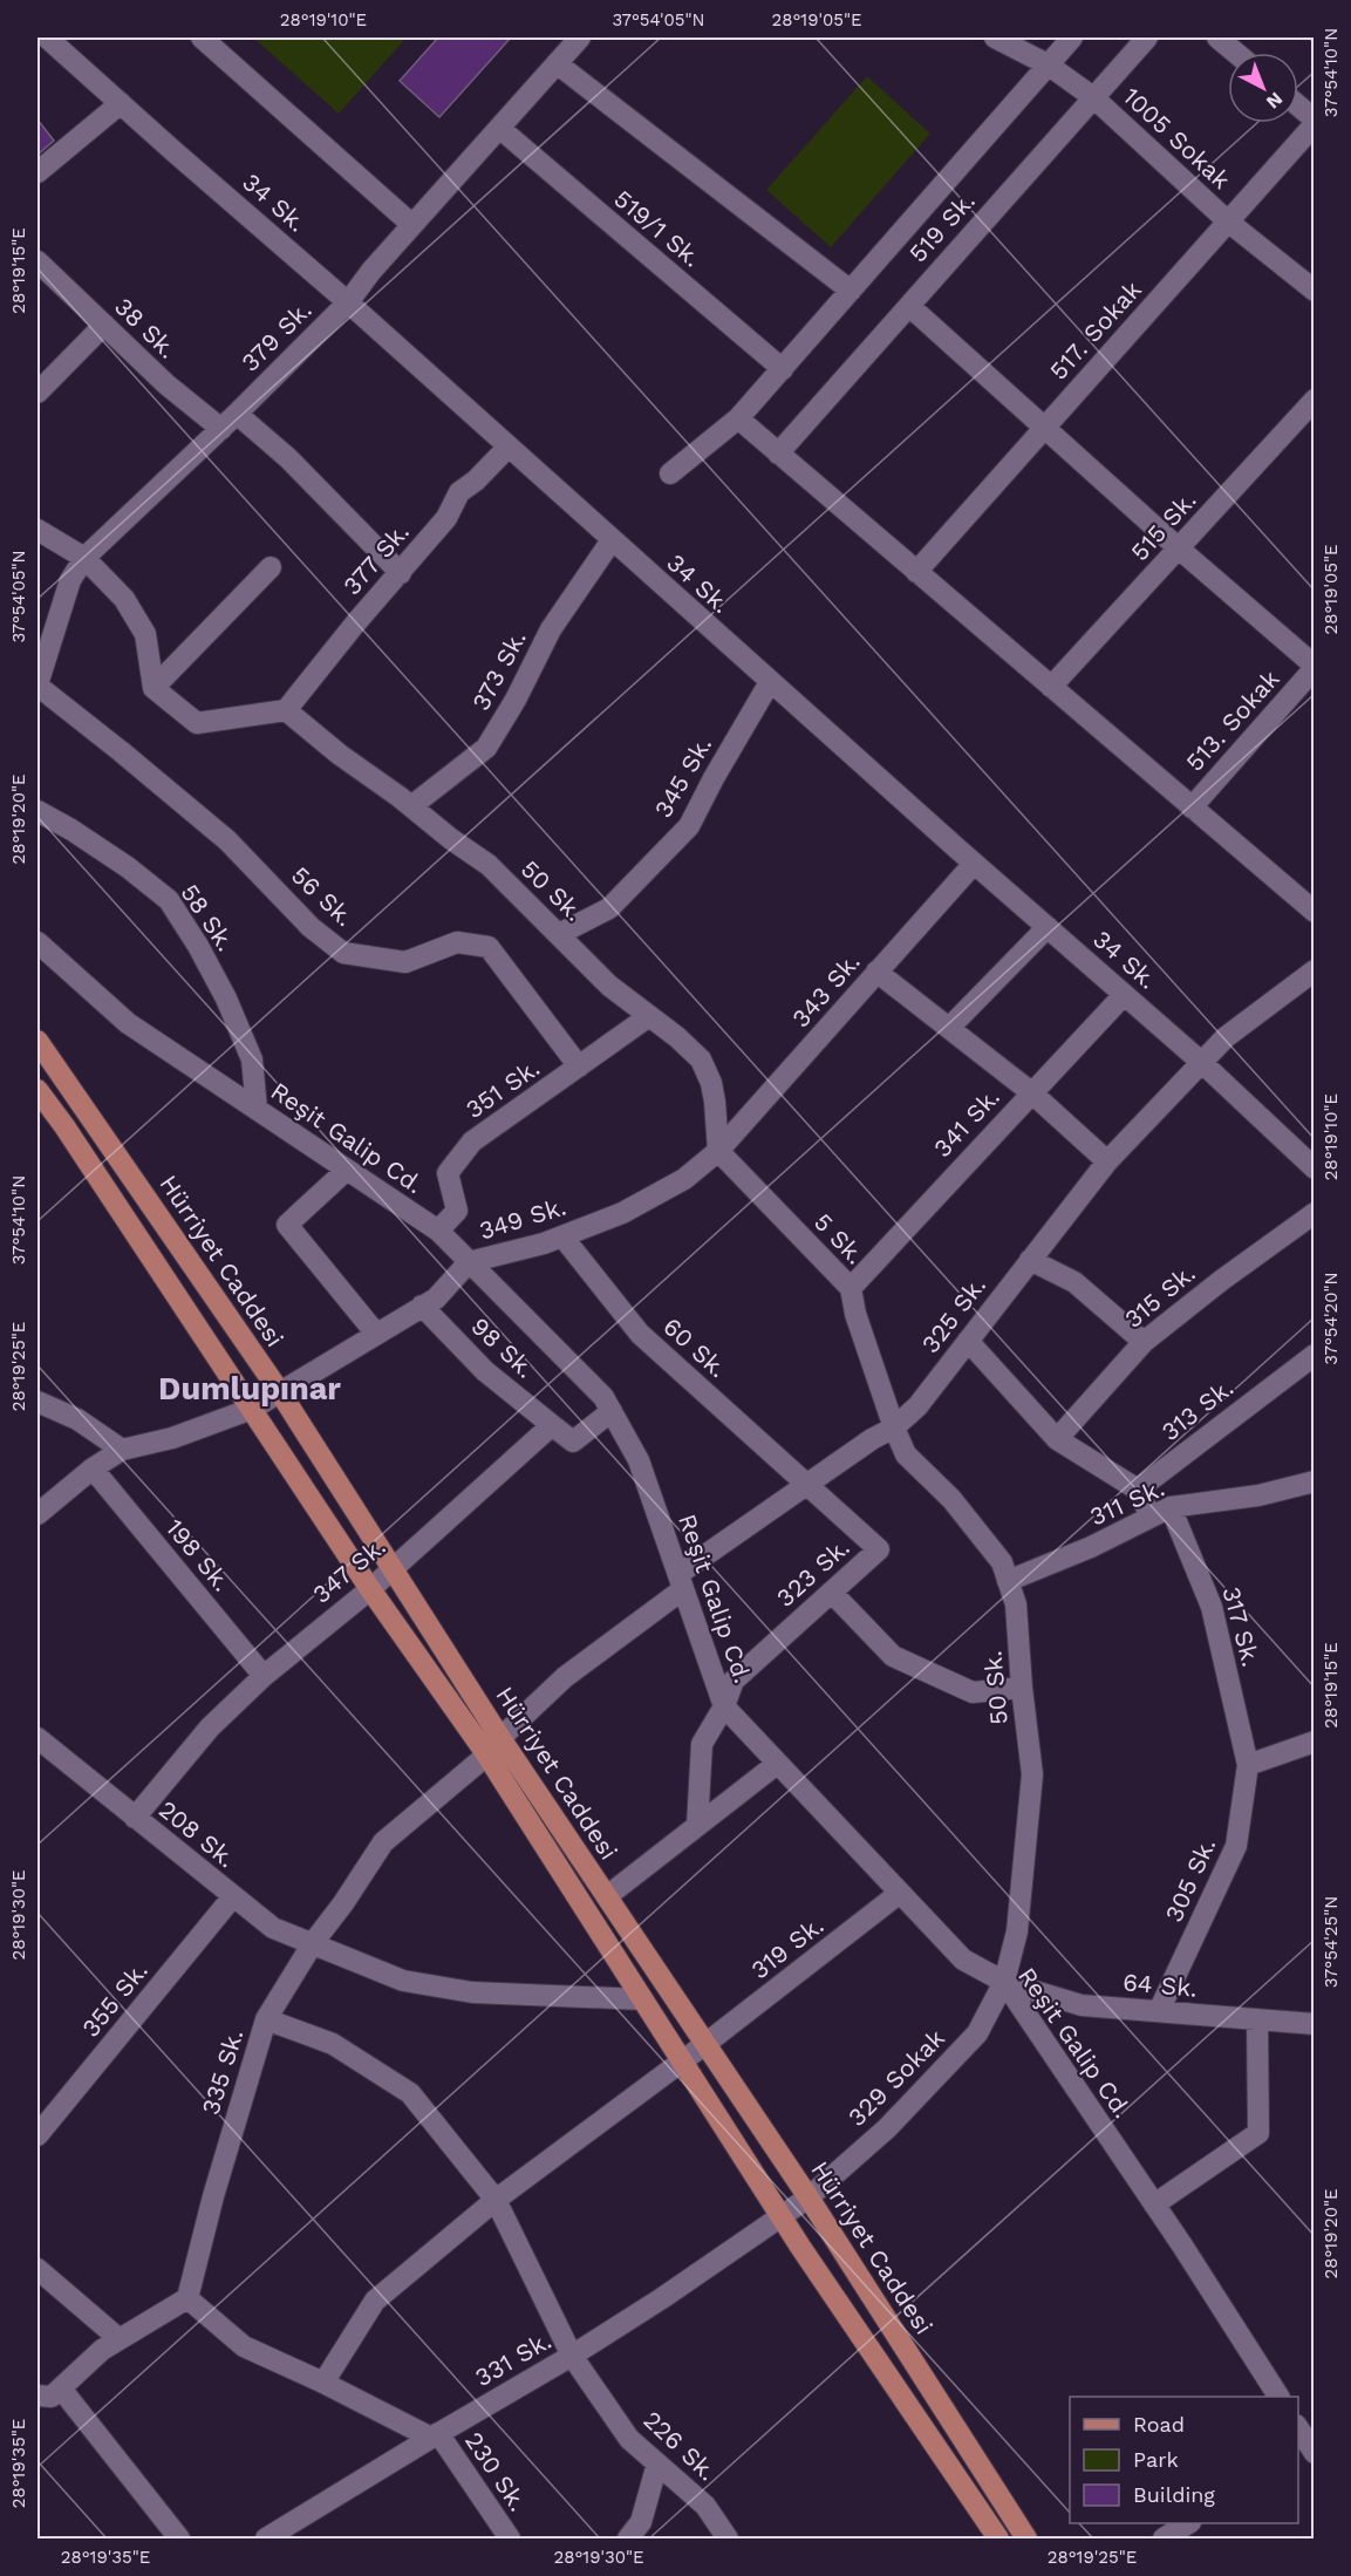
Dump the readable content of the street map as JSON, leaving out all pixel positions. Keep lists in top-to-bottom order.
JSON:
{
  "streets": {
    "main road": ["Hürriyet Caddesi"],
    "street": [
      "1005 Sokak",
      "34 Sk.",
      "519 Sk.",
      "519/1 Sk.",
      "38 Sk.",
      "517. Sokak",
      "379 Sk.",
      "515 Sk.",
      "377 Sk.",
      "373 Sk.",
      "513. Sokak",
      "345 Sk.",
      "50 Sk.",
      "56 Sk.",
      "58 Sk.",
      "343 Sk.",
      "351 Sk.",
      "341 Sk.",
      "Reşit Galip Cd.",
      "349 Sk.",
      "5 Sk.",
      "315 Sk.",
      "325 Sk.",
      "98 Sk.",
      "60 Sk.",
      "313 Sk.",
      "311 Sk.",
      "198 Sk.",
      "347 Sk.",
      "323 Sk.",
      "317 Sk.",
      "208 Sk.",
      "305 Sk.",
      "319 Sk.",
      "64 Sk.",
      "355 Sk.",
      "335 Sk.",
      "329 Sokak",
      "331 Sk.",
      "226 Sk.",
      "230 Sk."
    ]
  },
  "crossings": [
    ["1005 Sokak", "519 Sk."],
    ["1005 Sokak", "517. Sokak"],
    ["34 Sk.", "379 Sk."],
    ["34 Sk.", "377 Sk."],
    ["34 Sk.", "373 Sk."],
    ["34 Sk.", "345 Sk."],
    ["34 Sk.", "343 Sk."],
    ["34 Sk.", "341 Sk."],
    ["34 Sk.", "325 Sk."],
    ["519 Sk.", "519/1 Sk."],
    ["519/1 Sk.", "379 Sk."],
    ["38 Sk.", "379 Sk."],
    ["38 Sk.", "377 Sk."],
    ["379 Sk.", "56 Sk."],
    ["377 Sk.", "50 Sk."],
    ["373 Sk.", "50 Sk."],
    ["345 Sk.", "50 Sk."],
    ["50 Sk.", "343 Sk."],
    ["50 Sk.", "351 Sk."],
    ["50 Sk.", "Reşit Galip Cd."],
    ["50 Sk.", "349 Sk."],
    ["50 Sk.", "5 Sk."],
    ["50 Sk.", "325 Sk."],
    ["50 Sk.", "311 Sk."],
    ["50 Sk.", "64 Sk."],
    ["50 Sk.", "329 Sokak"],
    ["56 Sk.", "351 Sk."],
    ["58 Sk.", "Reşit Galip Cd."],
    ["343 Sk.", "349 Sk."],
    ["343 Sk.", "5 Sk."],
    ["351 Sk.", "Reşit Galip Cd."],
    ["341 Sk.", "5 Sk."],
    ["Reşit Galip Cd.", "349 Sk."],
    ["Reşit Galip Cd.", "325 Sk."],
    ["Reşit Galip Cd.", "323 Sk."],
    ["Reşit Galip Cd.", "319 Sk."],
    ["Reşit Galip Cd.", "64 Sk."],
    ["Reşit Galip Cd.", "329 Sokak"],
    ["349 Sk.", "5 Sk."],
    ["349 Sk.", "Hürriyet Caddesi"],
    ["349 Sk.", "98 Sk."],
    ["349 Sk.", "60 Sk."],
    ["349 Sk.", "198 Sk."],
    ["5 Sk.", "325 Sk."],
    ["Hürriyet Caddesi", "325 Sk."],
    ["Hürriyet Caddesi", "347 Sk."],
    ["Hürriyet Caddesi", "208 Sk."],
    ["Hürriyet Caddesi", "319 Sk."],
    ["Hürriyet Caddesi", "335 Sk."],
    ["Hürriyet Caddesi", "329 Sokak"],
    ["Hürriyet Caddesi", "331 Sk."],
    ["325 Sk.", "60 Sk."],
    ["325 Sk.", "323 Sk."],
    ["325 Sk.", "335 Sk."],
    ["98 Sk.", "347 Sk."],
    ["60 Sk.", "323 Sk."],
    ["311 Sk.", "317 Sk."],
    ["198 Sk.", "347 Sk."],
    ["347 Sk.", "208 Sk."],
    ["317 Sk.", "305 Sk."],
    ["208 Sk.", "355 Sk."],
    ["208 Sk.", "335 Sk."],
    ["305 Sk.", "64 Sk."],
    ["319 Sk.", "226 Sk."],
    ["64 Sk.", "329 Sokak"],
    ["335 Sk.", "226 Sk."],
    ["329 Sokak", "331 Sk."],
    ["331 Sk.", "226 Sk."],
    ["331 Sk.", "230 Sk."]
  ],
  "districts": ["Dumlupınar"],
  "legend": ["Road", "Park", "Building"],
  "north": "bottom right",
  "coordinates": [
    "28°19'10\"E",
    "37°54'05\"N",
    "28°19'05\"E",
    "37°54'10\"N",
    "28°19'15\"E",
    "28°19'20\"E",
    "37°54'20\"N",
    "28°19'25\"E",
    "28°19'30\"E",
    "37°54'25\"N",
    "28°19'35\"E"
  ]
}
